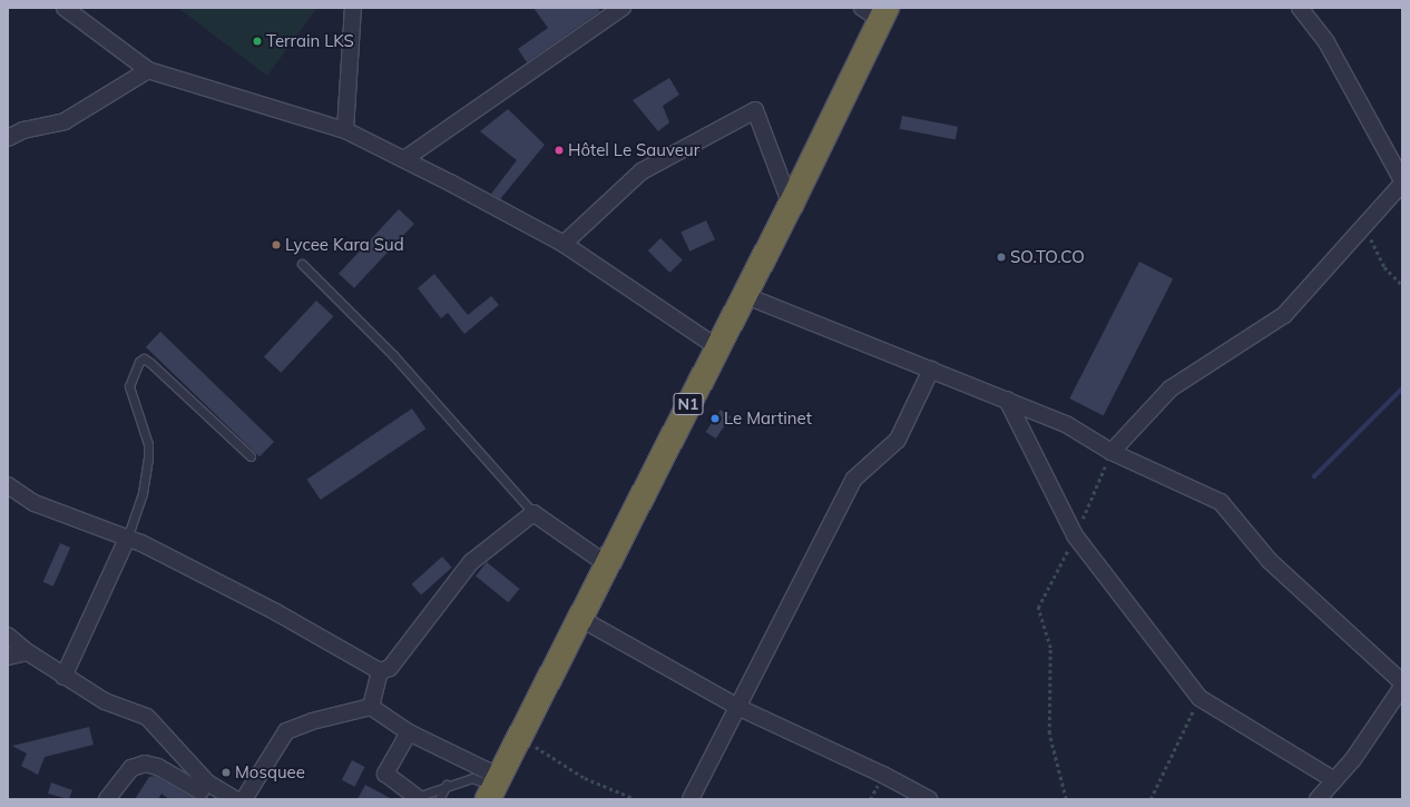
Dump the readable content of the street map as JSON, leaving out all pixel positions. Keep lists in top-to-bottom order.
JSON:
{
  "streets": {
    "highway": ["N1"]
  },
  "places": [
    "Terrain LKS",
    "Hôtel Le Sauveur",
    "Lycee Kara Sud",
    "SO.TO.CO",
    "Le Martinet",
    "Mosquee"
  ]
}
